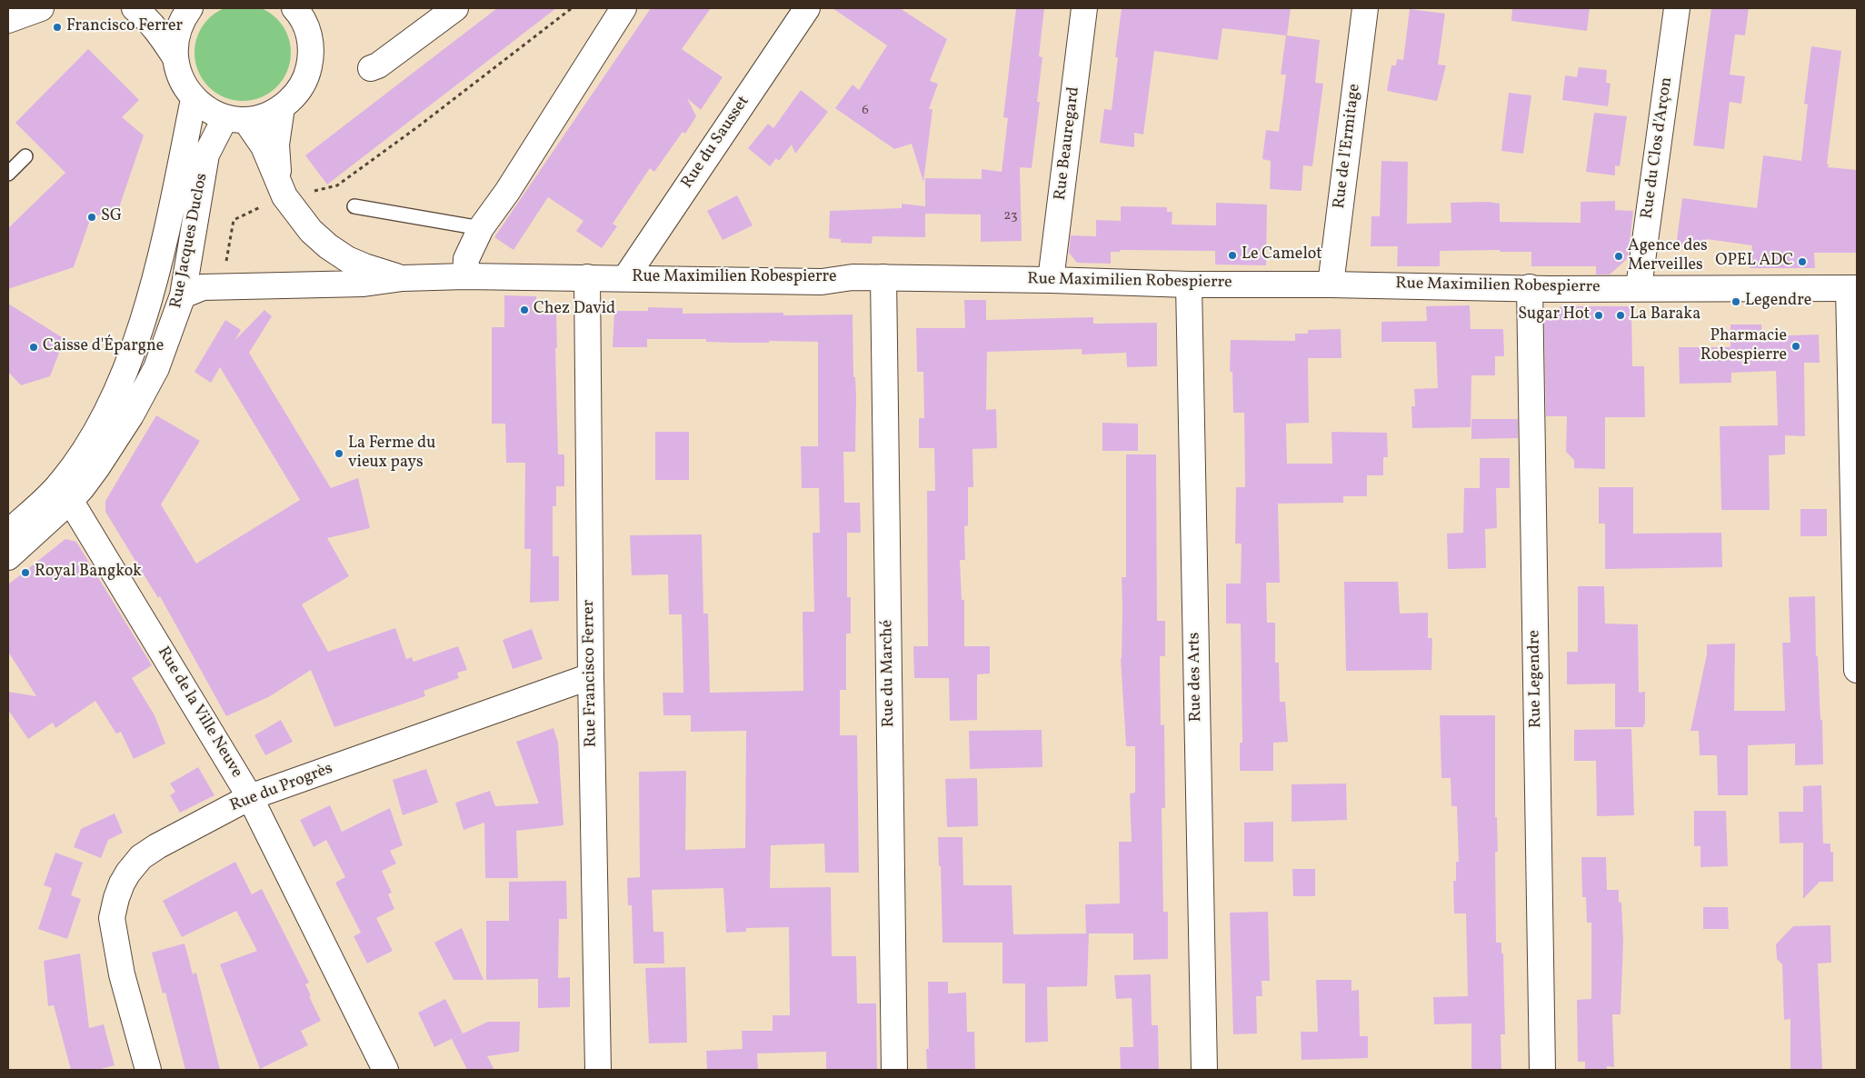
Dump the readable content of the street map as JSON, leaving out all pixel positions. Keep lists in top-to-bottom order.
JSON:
{
  "streets": {
    "street": [
      "Rue du Sausset",
      "Rue Beauregard",
      "Rue de l'Ermitage",
      "Rue du Clos d'Arçon",
      "Rue Jacques Duclos",
      "Rue Maximilien Robespierre",
      "Rue Francisco Ferrer",
      "Rue du Marché",
      "Rue des Arts",
      "Rue Legendre",
      "Rue de la Ville Neuve",
      "Rue du Progrès"
    ]
  },
  "crossings": [
    ["Rue du Sausset", "Rue Maximilien Robespierre"],
    ["Rue Beauregard", "Rue Maximilien Robespierre"],
    ["Rue de l'Ermitage", "Rue Maximilien Robespierre"],
    ["Rue du Clos d'Arçon", "Rue Maximilien Robespierre"],
    ["Rue Jacques Duclos", "Rue Maximilien Robespierre"],
    ["Rue Jacques Duclos", "Rue de la Ville Neuve"],
    ["Rue Maximilien Robespierre", "Rue Francisco Ferrer"],
    ["Rue Maximilien Robespierre", "Rue du Marché"],
    ["Rue Maximilien Robespierre", "Rue des Arts"],
    ["Rue Maximilien Robespierre", "Rue Legendre"],
    ["Rue Francisco Ferrer", "Rue du Progrès"],
    ["Rue de la Ville Neuve", "Rue du Progrès"]
  ],
  "places": [
    "Francisco Ferrer",
    "SG",
    "Le Camelot",
    "Agence des Merveilles",
    "OPEL ADC",
    "Legendre",
    "Chez David",
    "Sugar Hot",
    "La Baraka",
    "Pharmacie Robespierre",
    "Caisse d'Épargne",
    "La Ferme du vieux pays",
    "Royal Bangkok"
  ],
  "house_numbers": ["6", "23"]
}
